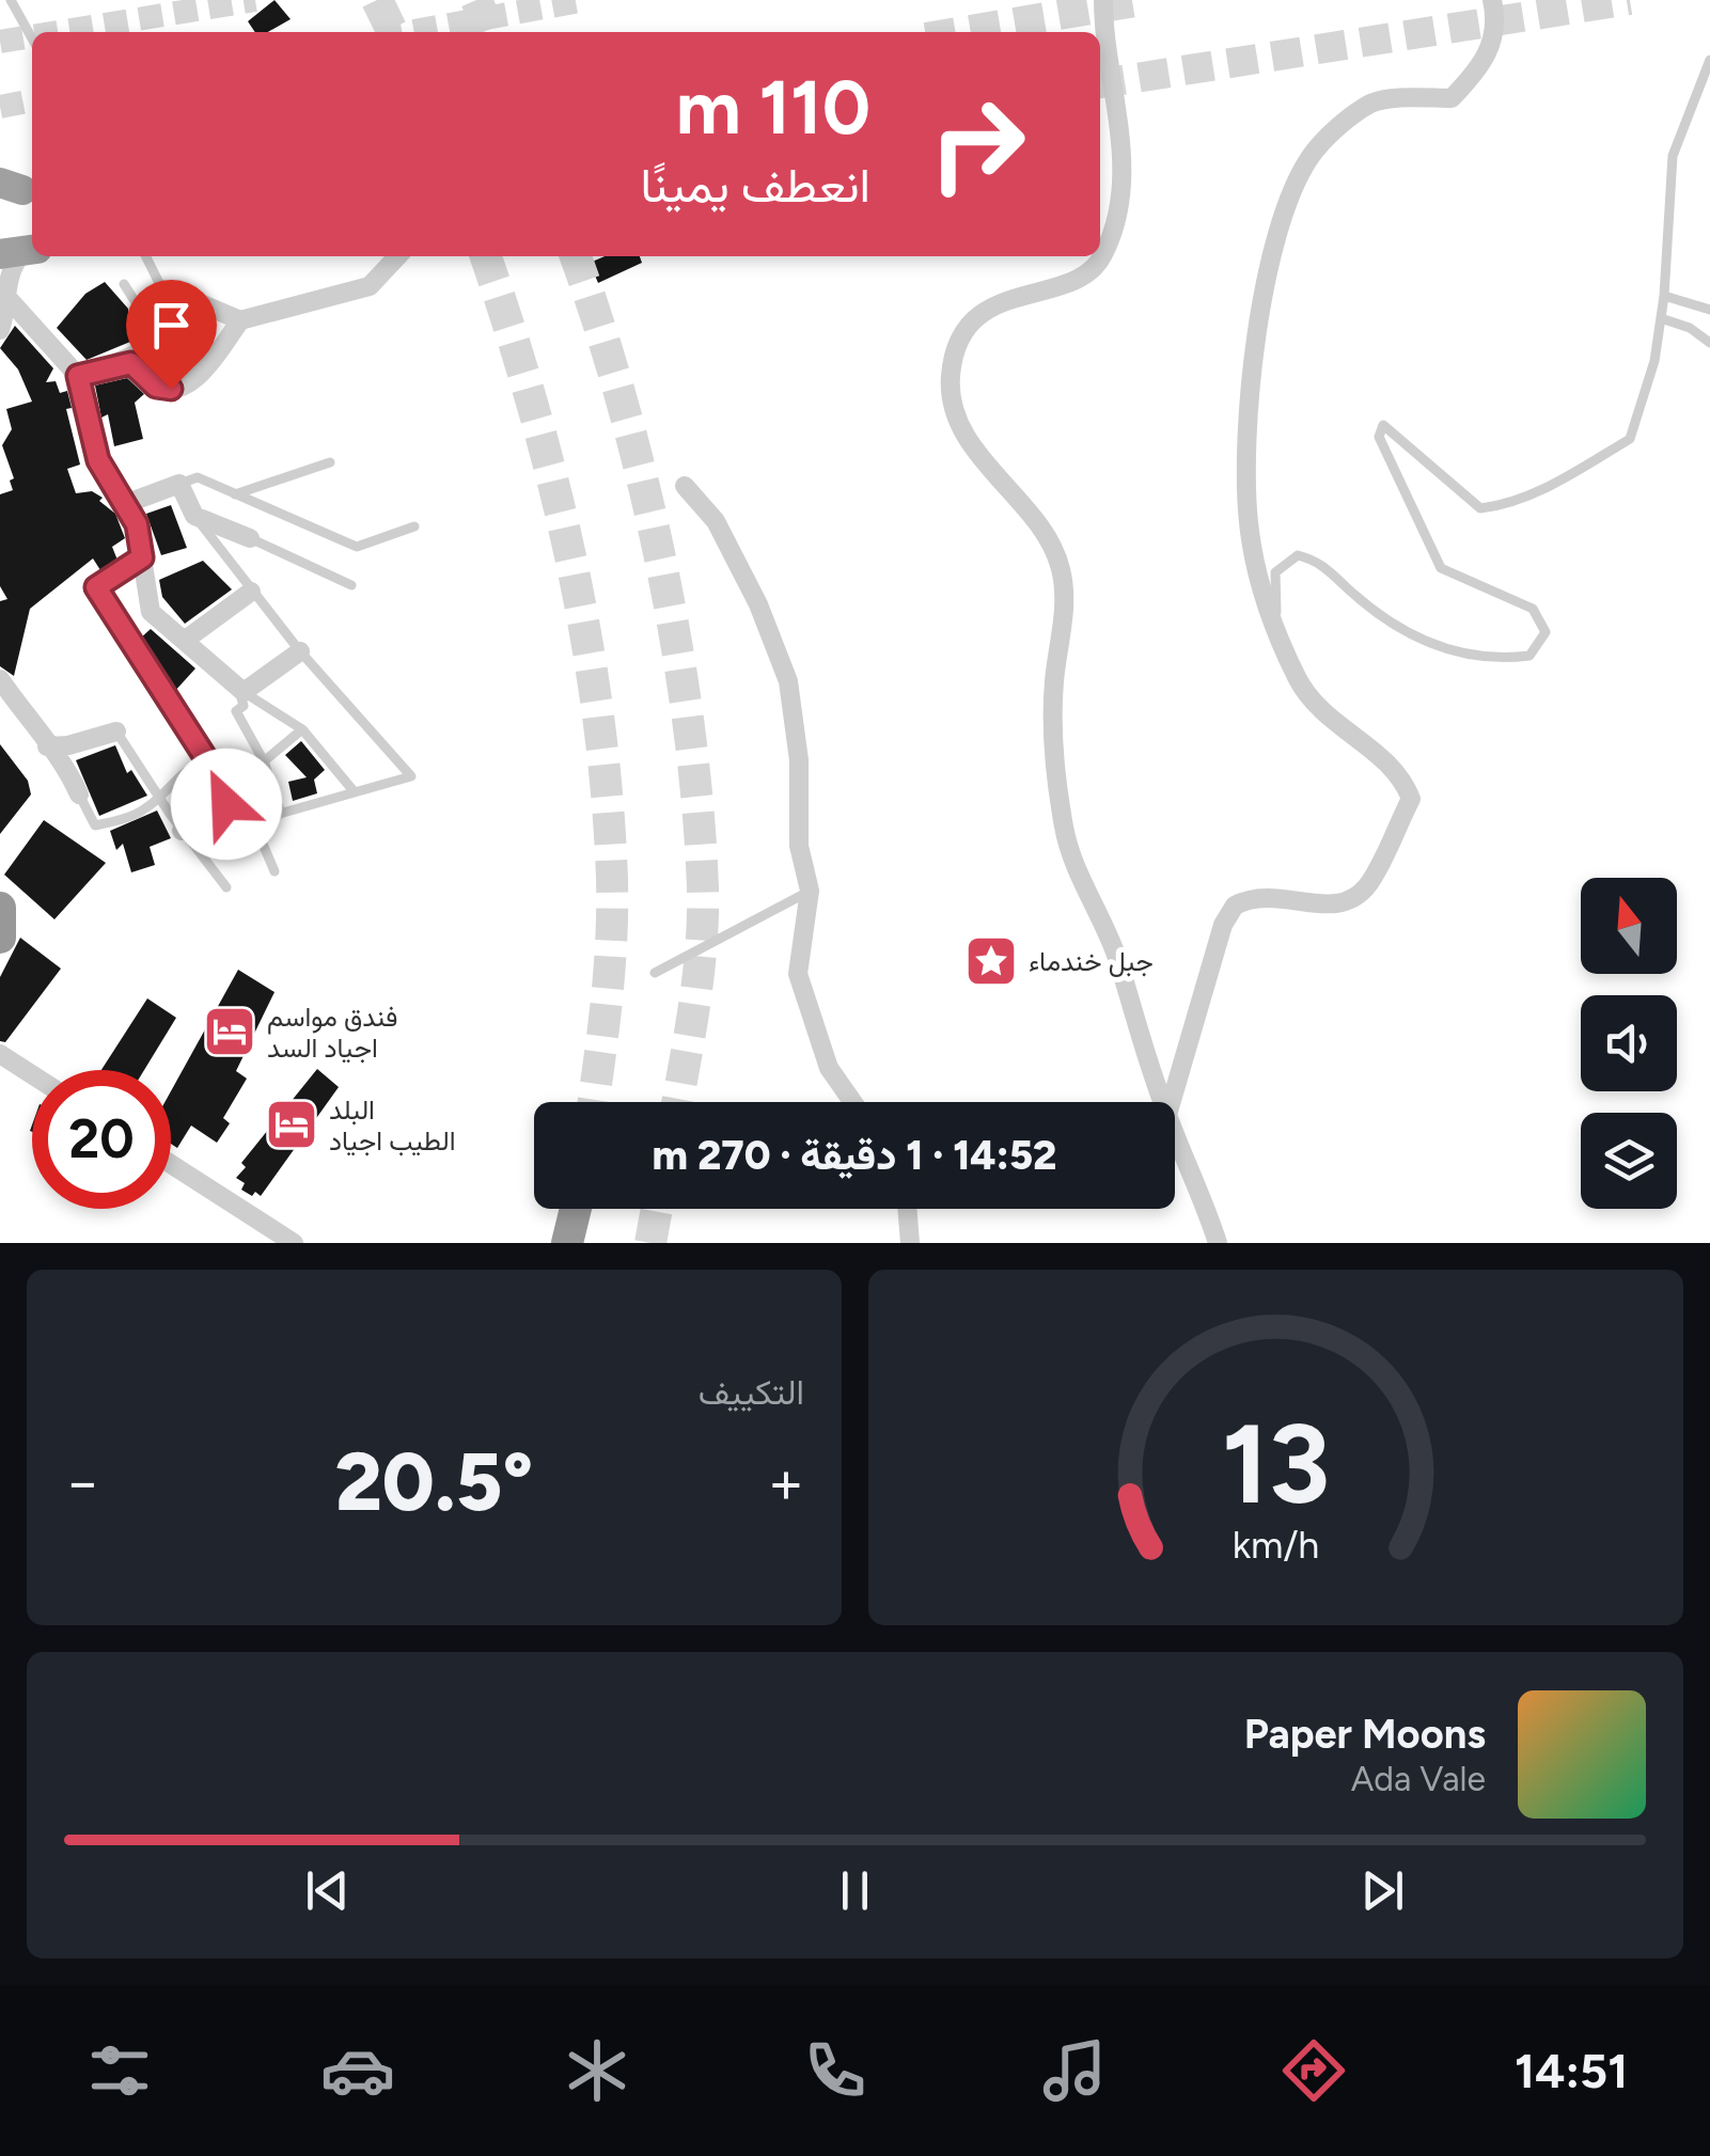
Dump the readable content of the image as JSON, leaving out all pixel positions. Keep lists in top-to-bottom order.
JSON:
{
  "places": {
    "place": ["جبل خندماء"],
    "hotel": ["فندق مواسم اجياد السد", "البلد الطيب اجياد"]
  },
  "north": "top",
  "page": {
    "turn": ["110 m", "انعطف يمينًا"],
    "limit": "20",
    "trip": "14:52 · 1 دقيقة · 270 m",
    "tile": "التكييف",
    "heat": ["−", "20.5°", "+"],
    "song": ["Paper Moons", "Ada Vale"],
    "tabs": "14:51",
    "gauge": ["13", "km/h"]
  }
}
